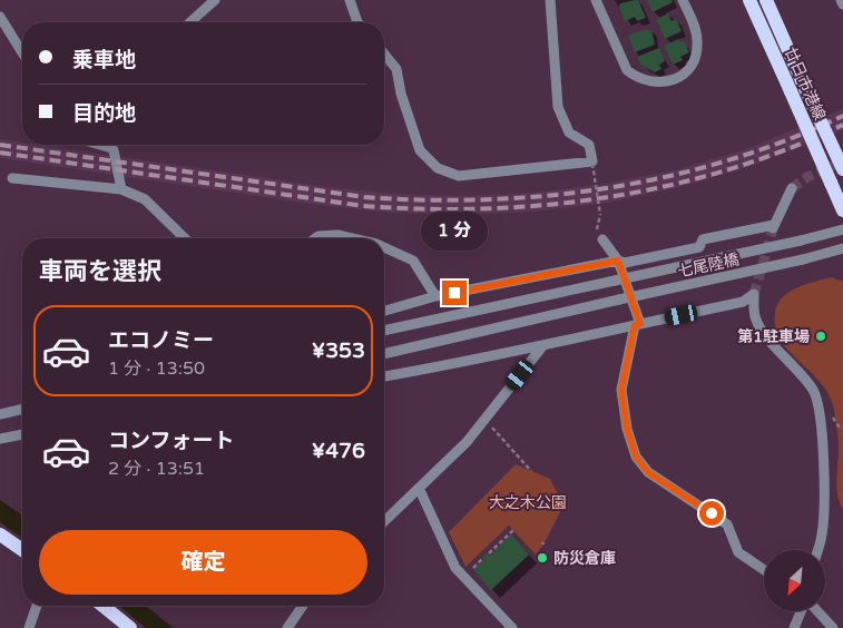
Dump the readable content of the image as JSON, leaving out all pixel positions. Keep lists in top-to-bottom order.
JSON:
{
  "streets": {
    "main road": ["廿日市港線"],
    "street": ["七尾陸橋"]
  },
  "parks": ["大之木公園"],
  "places": ["第1駐車場", "防災倉庫"],
  "north": "bottom left",
  "page": {
    "banner": ["乗車地", "目的地"],
    "bubble": "1 分",
    "heading": "車両を選択",
    "list": [
      {
        "name": "エコノミー",
        "note": "1 分 · 13:50",
        "value": "¥353"
      },
      {
        "name": "コンフォート",
        "note": "2 分 · 13:51",
        "value": "¥476"
      }
    ],
    "buttons": "確定"
  }
}
